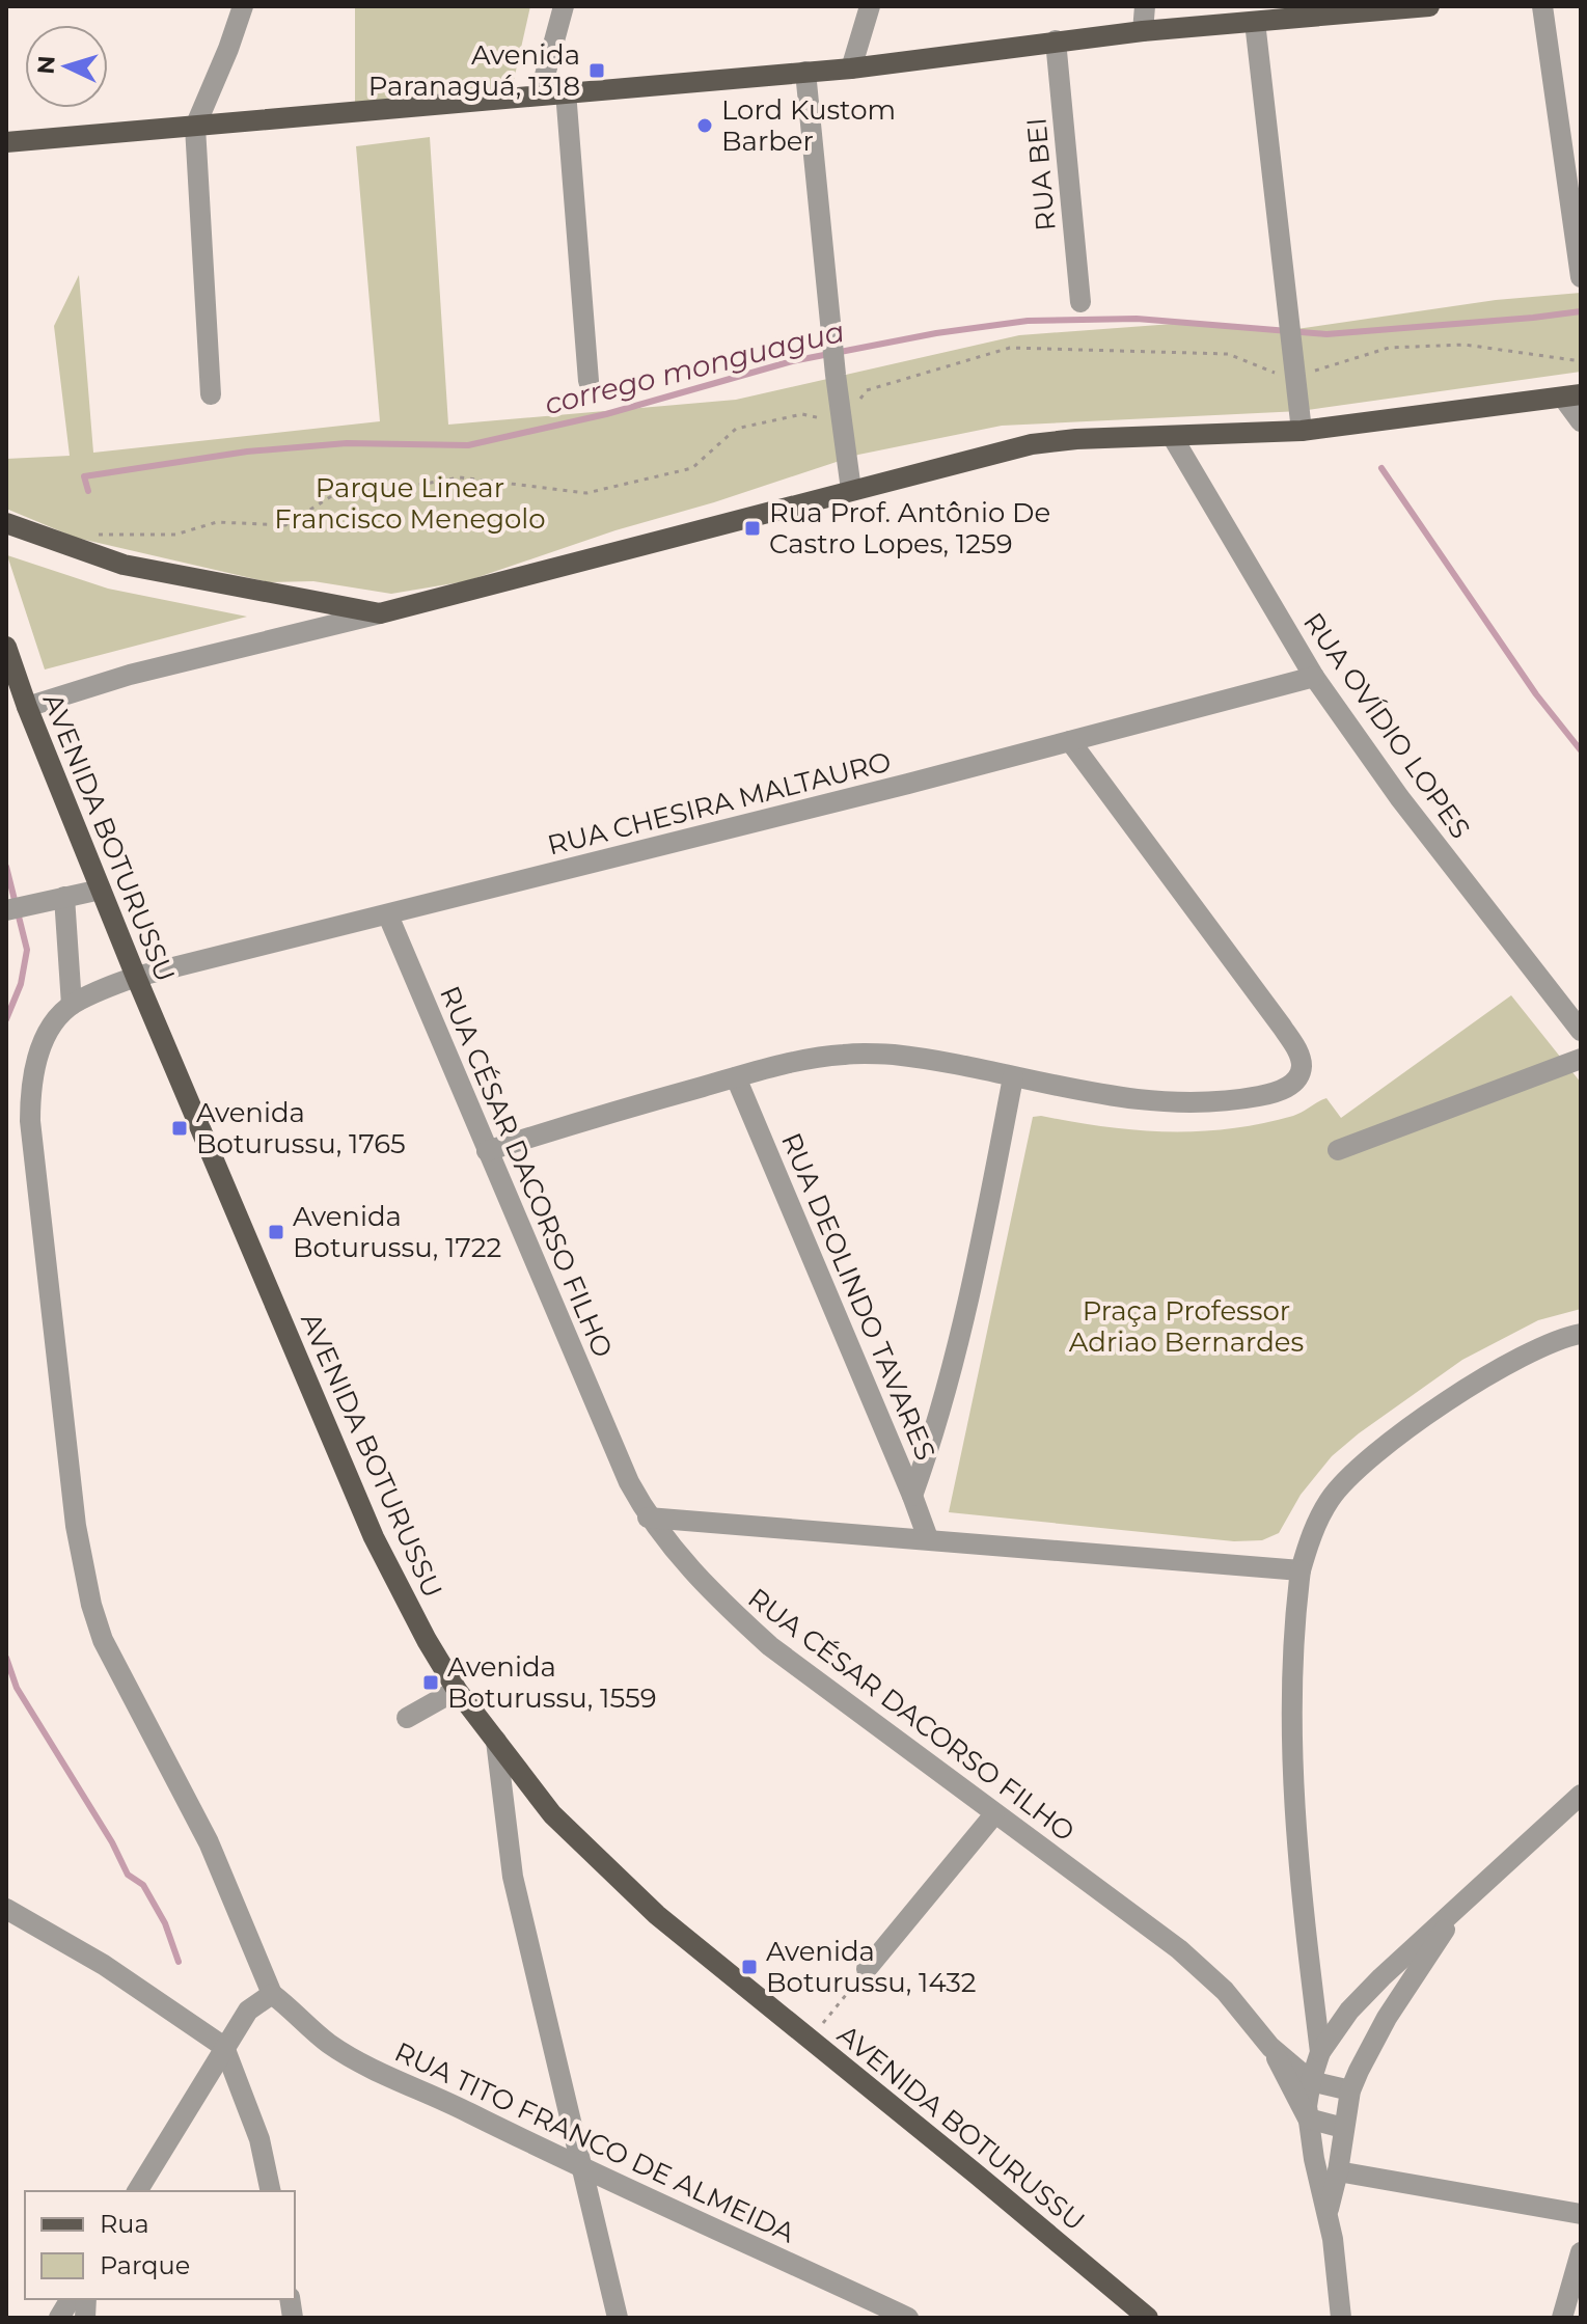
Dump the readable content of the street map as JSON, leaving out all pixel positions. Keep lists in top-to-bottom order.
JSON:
{
  "streets": {
    "main road": ["AVENIDA BOTURUSSU"],
    "street": [
      "RUA BEI",
      "RUA OVÍDIO LOPES",
      "RUA CHESIRA MALTAURO",
      "RUA CÉSAR DACORSO FILHO",
      "RUA DEOLINDO TAVARES",
      "RUA TITO FRANCO DE ALMEIDA"
    ]
  },
  "crossings": [
    ["RUA OVÍDIO LOPES", "RUA CHESIRA MALTAURO"],
    ["RUA CHESIRA MALTAURO", "AVENIDA BOTURUSSU"],
    ["RUA CHESIRA MALTAURO", "RUA CÉSAR DACORSO FILHO"]
  ],
  "water": ["corrego monguagua"],
  "parks": ["Parque Linear Francisco Menegolo", "Praça Professor Adriao Bernardes"],
  "places": {
    "transit": [
      "Avenida Paranaguá, 1318",
      "Rua Prof. Antônio De Castro Lopes, 1259",
      "Avenida Boturussu, 1765",
      "Avenida Boturussu, 1722",
      "Avenida Boturussu, 1559",
      "Avenida Boturussu, 1432"
    ],
    "other": ["Lord Kustom Barber"]
  },
  "legend": ["Rua", "Parque"],
  "north": "left"
}
